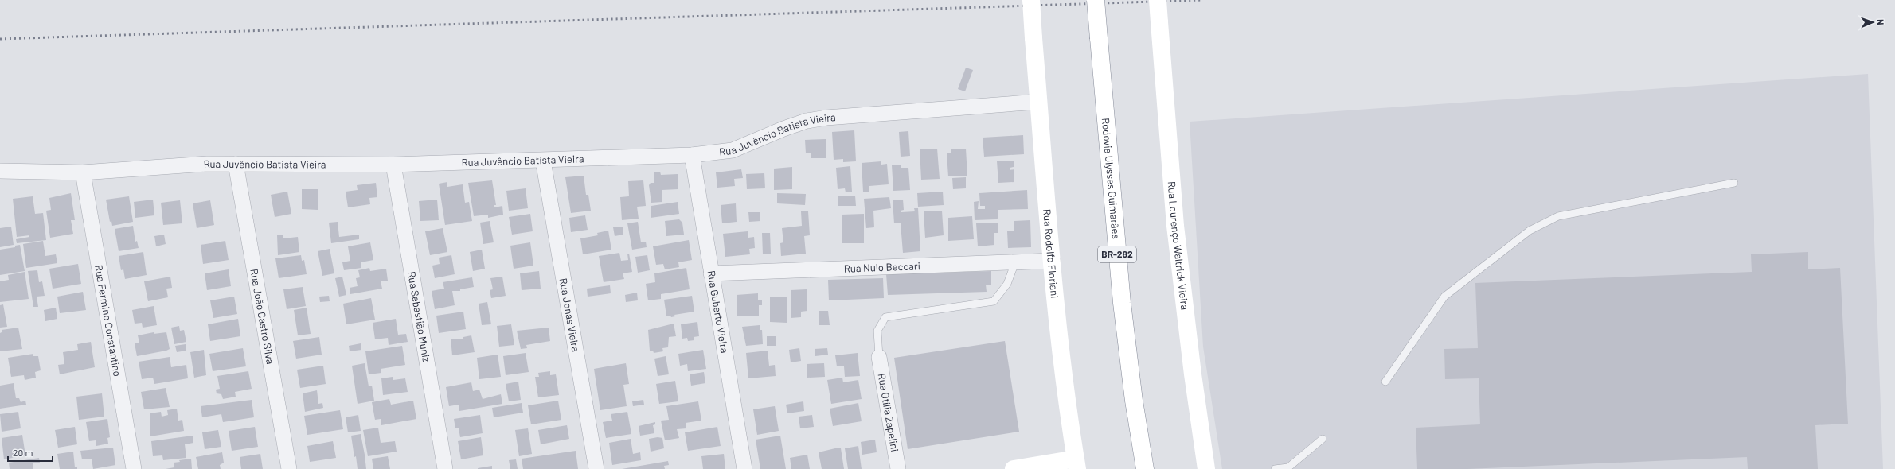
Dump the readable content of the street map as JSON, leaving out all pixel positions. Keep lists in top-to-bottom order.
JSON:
{
  "streets": {
    "main road": [
      "Rodovia Ulysses Guimarães",
      "Rua Lourenço Waltrick Vieira",
      "Rua Rodolfo Floriani",
      "BR-282"
    ],
    "street": [
      "Rua Juvêncio Batista Vieira",
      "Rua Nulo Beccari",
      "Rua Guberto Vieira",
      "Rua Jonas Vieira",
      "Rua João Castro Silva",
      "Rua Sebastião Muniz",
      "Rua Fermino Constantino",
      "Rua Otília Zapelini"
    ]
  },
  "crossings": [
    ["Rua Juvêncio Batista Vieira", "Rua Rodolfo Floriani"],
    ["Rua Juvêncio Batista Vieira", "Rua Guberto Vieira"],
    ["Rua Juvêncio Batista Vieira", "Rua Jonas Vieira"],
    ["Rua Juvêncio Batista Vieira", "Rua João Castro Silva"],
    ["Rua Juvêncio Batista Vieira", "Rua Sebastião Muniz"],
    ["Rua Juvêncio Batista Vieira", "Rua Fermino Constantino"],
    ["Rua Rodolfo Floriani", "Rua Nulo Beccari"],
    ["Rua Nulo Beccari", "Rua Guberto Vieira"]
  ],
  "scale_bar": "20 m",
  "north": "right"
}
